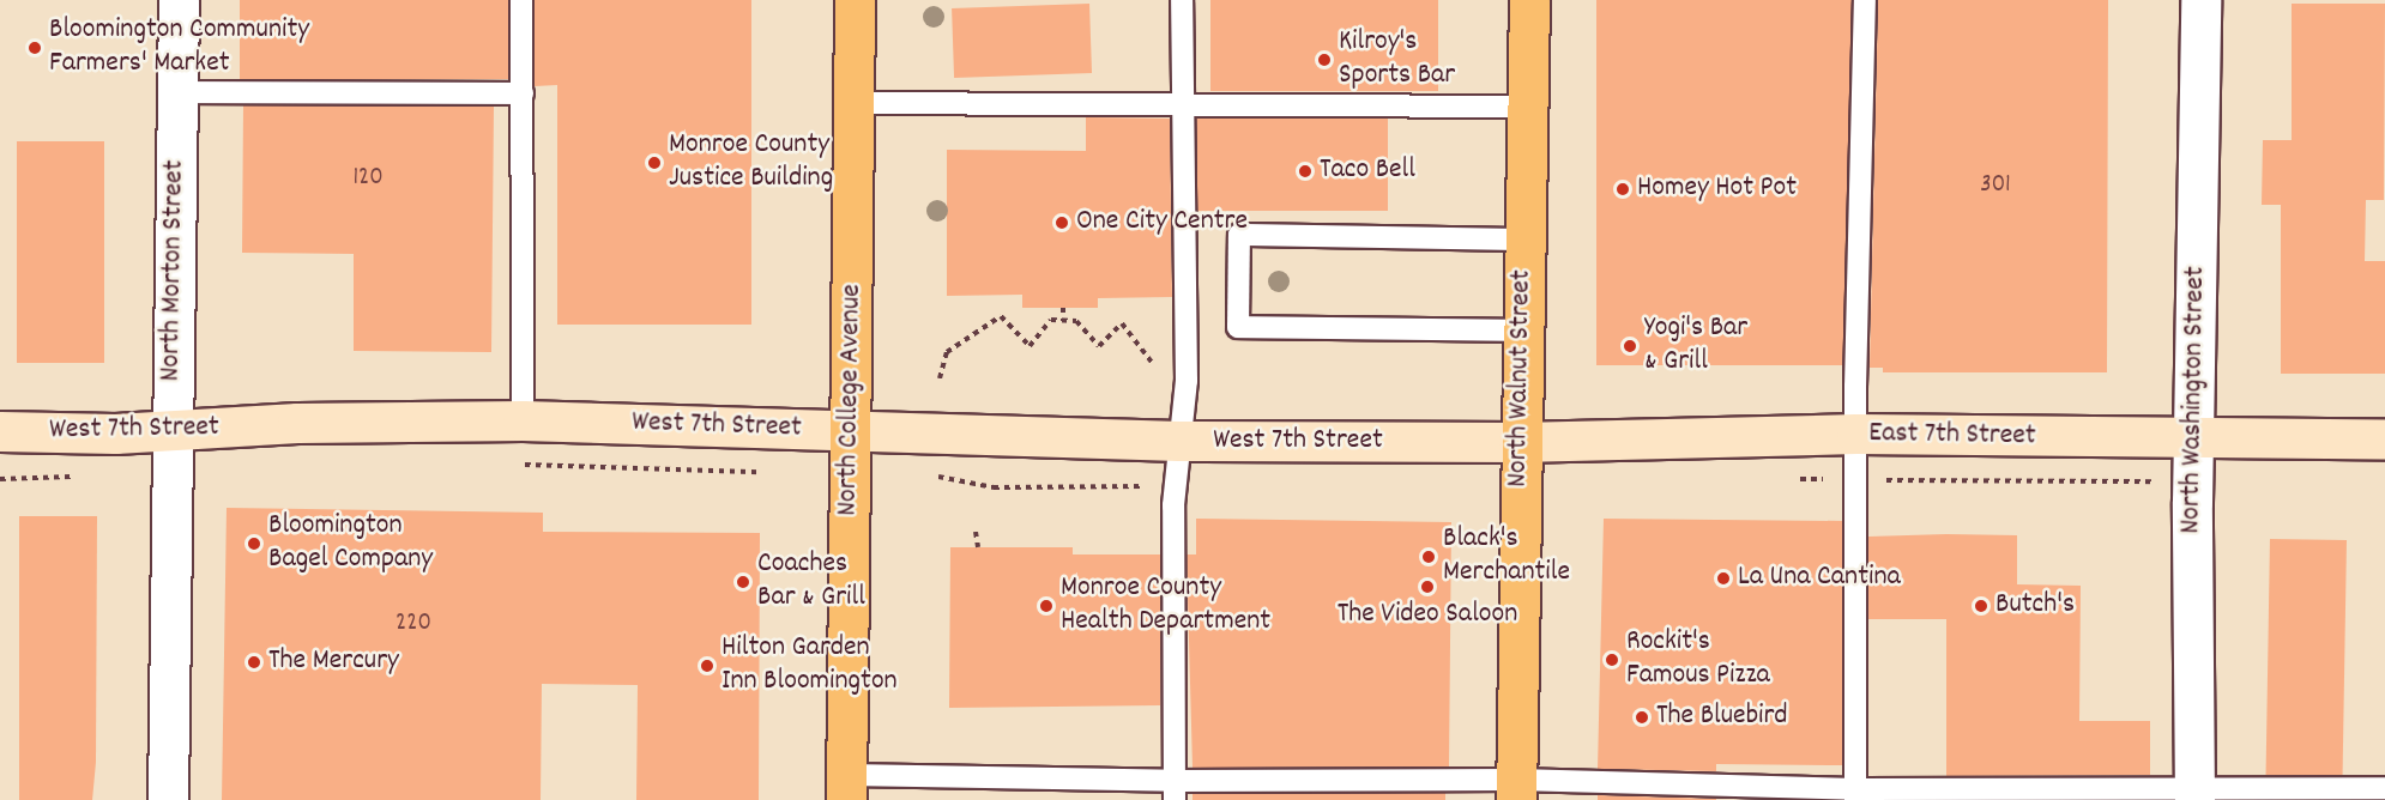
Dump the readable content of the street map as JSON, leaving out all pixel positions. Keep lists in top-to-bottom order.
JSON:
{
  "streets": {
    "main road": ["North Walnut Street", "North College Avenue"],
    "street": [
      "North Morton Street",
      "North Washington Street",
      "West 7th Street",
      "East 7th Street"
    ]
  },
  "crossings": [
    ["North Morton Street", "West 7th Street"],
    ["North Walnut Street", "West 7th Street"],
    ["North Walnut Street", "East 7th Street"],
    ["North College Avenue", "West 7th Street"],
    ["North Washington Street", "East 7th Street"],
    ["West 7th Street", "East 7th Street"]
  ],
  "places": [
    "Bloomington Community Farmers' Market",
    "Kilroy's Sports Bar",
    "Monroe County Justice Building",
    "Taco Bell",
    "Homey Hot Pot",
    "One City Centre",
    "Yogi's Bar & Grill",
    "Bloomington Bagel Company",
    "Black's Merchantile",
    "La Una Cantina",
    "Coaches Bar & Grill",
    "The Video Saloon",
    "Monroe County Health Department",
    "Butch's",
    "Rockit's Famous Pizza",
    "The Mercury",
    "Hilton Garden Inn Bloomington",
    "The Bluebird"
  ],
  "house_numbers": ["120", "301", "220"]
}
